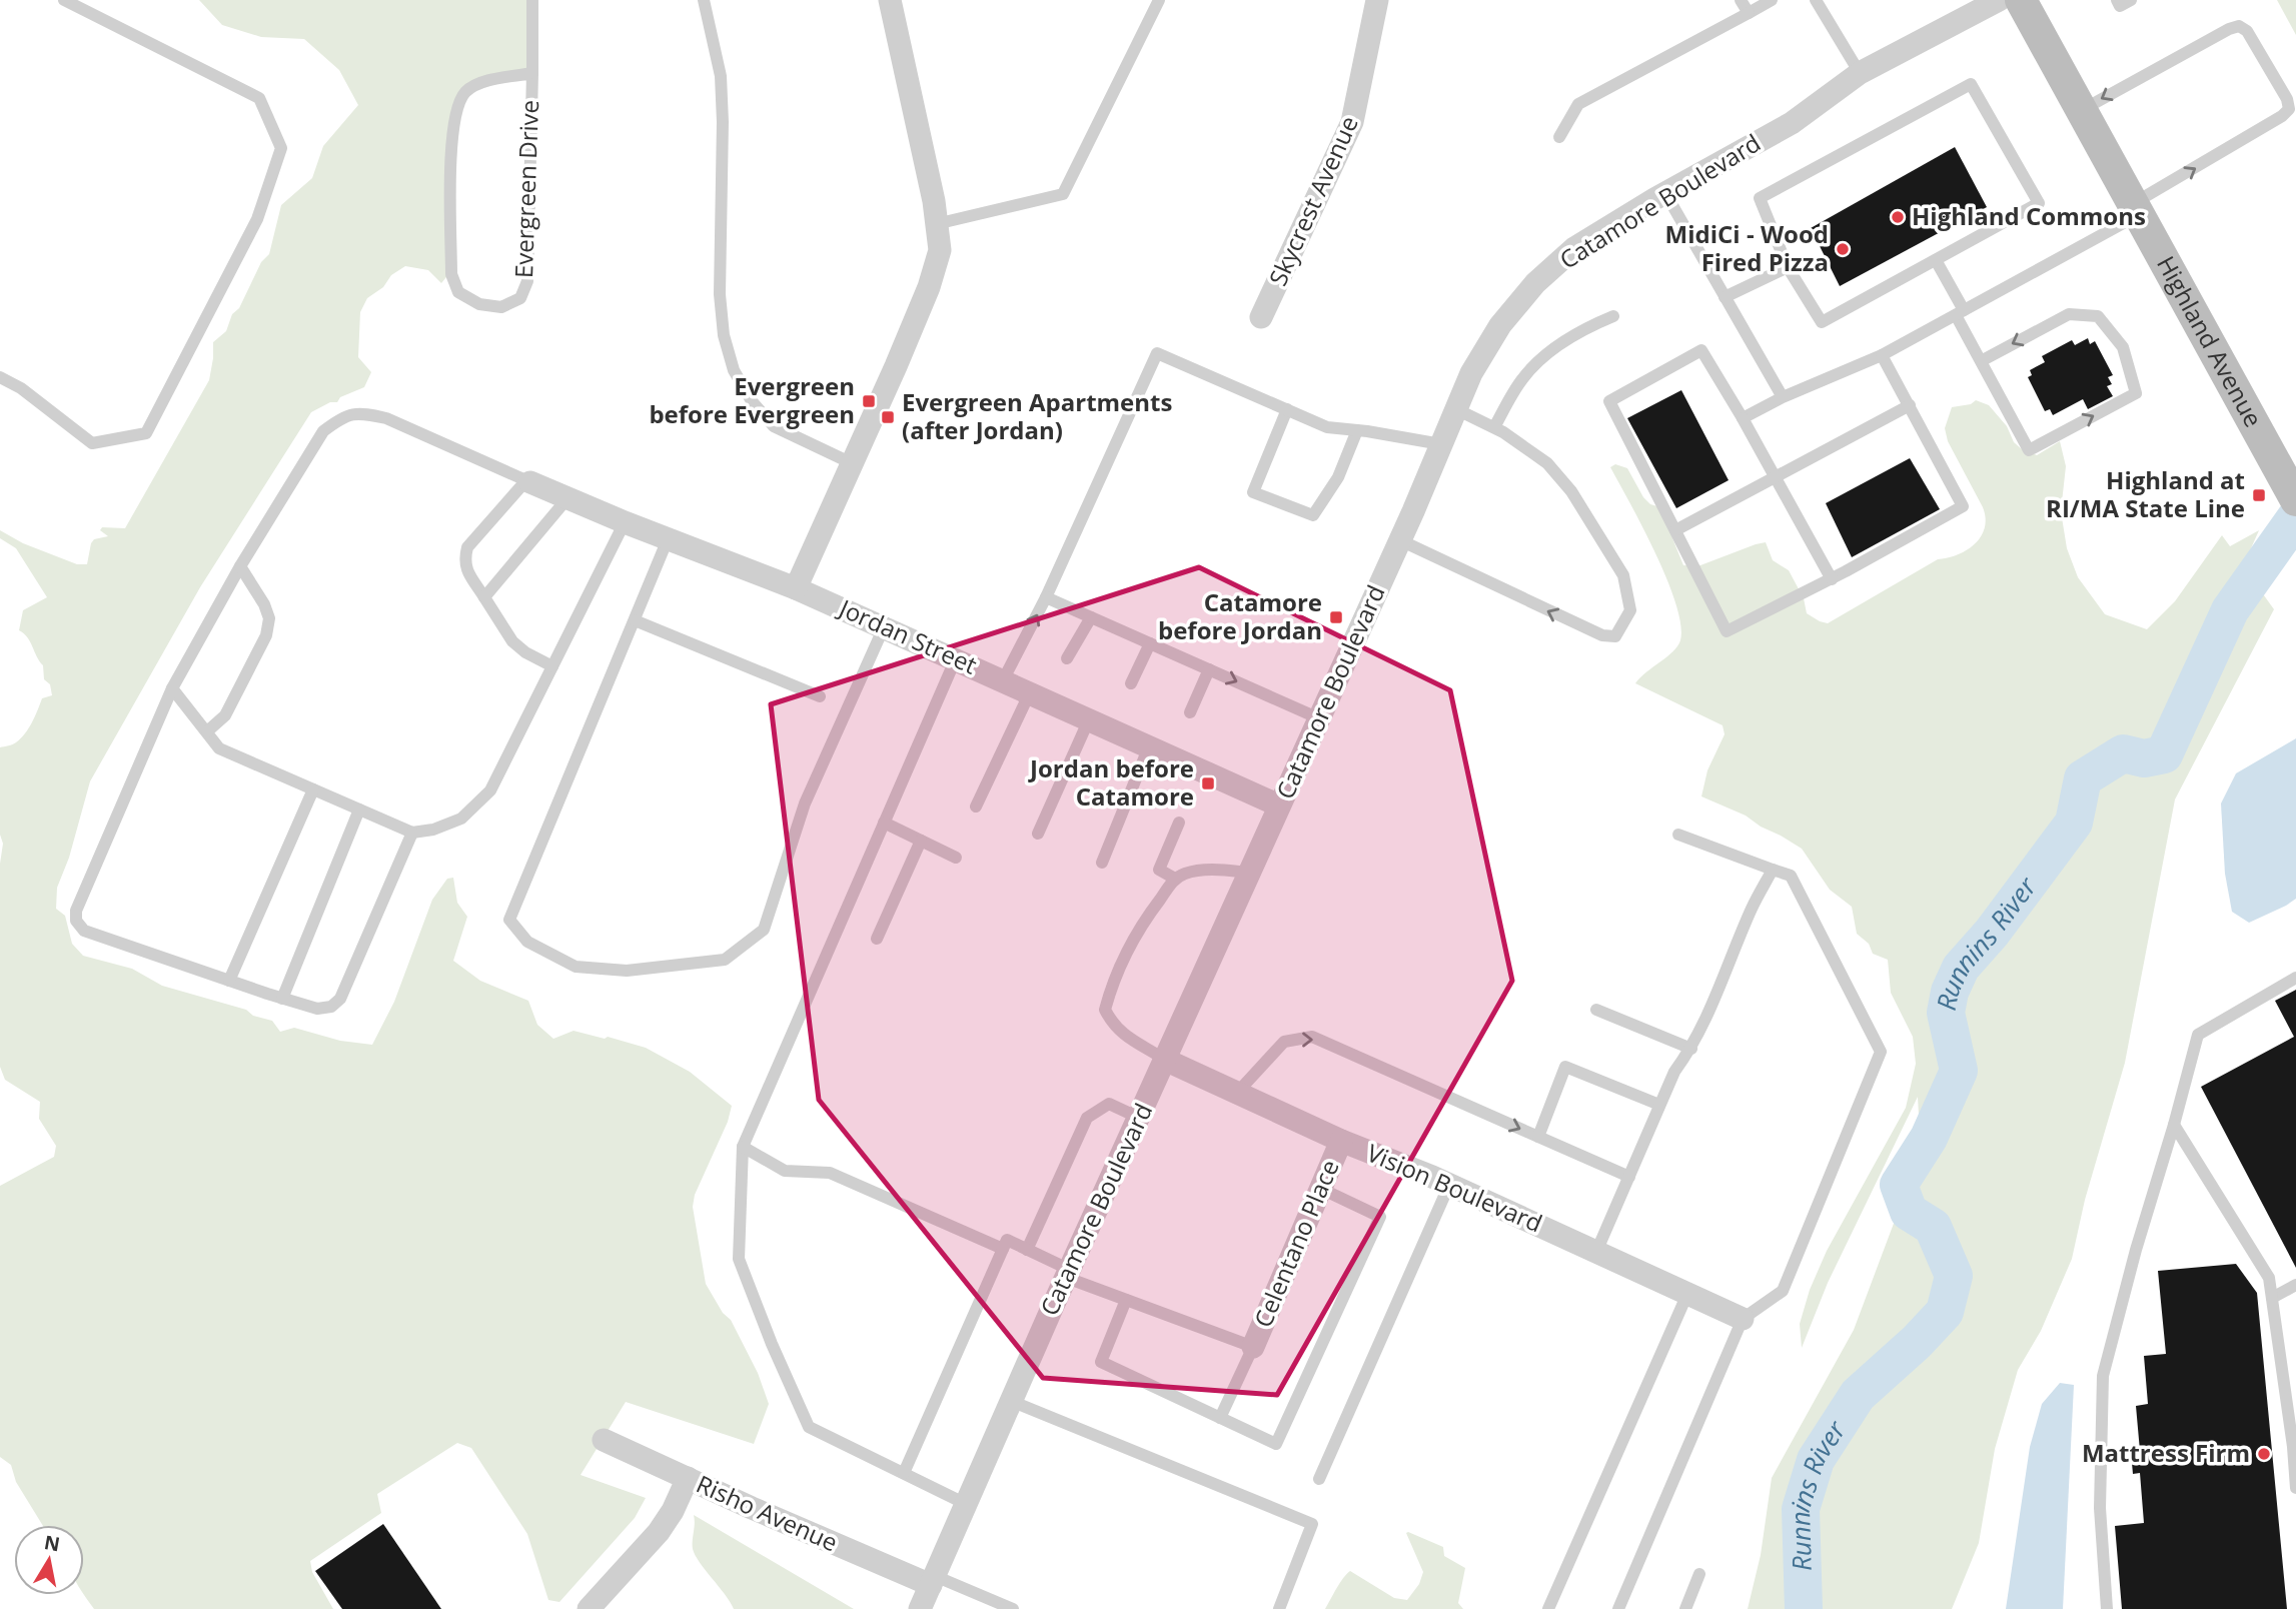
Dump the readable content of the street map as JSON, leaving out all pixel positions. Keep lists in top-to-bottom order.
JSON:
{
  "streets": {
    "main road": ["Highland Avenue"],
    "street": [
      "Skycrest Avenue",
      "Catamore Boulevard",
      "Jordan Street",
      "Vision Boulevard",
      "Celentano Place",
      "Risho Avenue"
    ],
    "lane": ["Evergreen Drive"]
  },
  "crossings": [
    ["Catamore Boulevard", "Jordan Street"],
    ["Catamore Boulevard", "Vision Boulevard"],
    ["Catamore Boulevard", "Risho Avenue"],
    ["Vision Boulevard", "Celentano Place"]
  ],
  "water": ["Runnins River"],
  "places": {
    "other": ["Highland Commons", "MidiCi - Wood Fired Pizza", "Mattress Firm"],
    "transit": [
      "Evergreen before Evergreen",
      "Evergreen Apartments (after Jordan)",
      "Highland at RI/MA State Line",
      "Catamore before Jordan",
      "Jordan before Catamore"
    ]
  },
  "north": "top"
}
